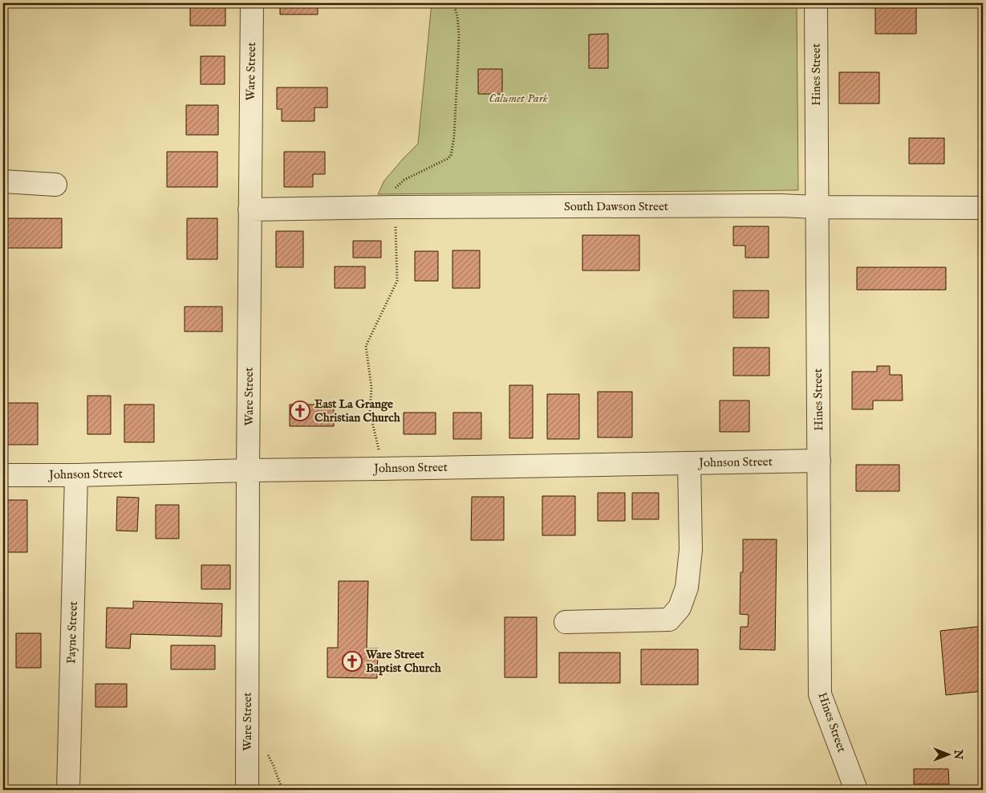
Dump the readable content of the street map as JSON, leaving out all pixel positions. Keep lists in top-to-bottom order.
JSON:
{
  "streets": {
    "street": [
      "Ware Street",
      "Hines Street",
      "South Dawson Street",
      "Johnson Street",
      "Payne Street"
    ]
  },
  "crossings": [
    ["Ware Street", "South Dawson Street"],
    ["Ware Street", "Johnson Street"],
    ["Hines Street", "South Dawson Street"],
    ["Hines Street", "Johnson Street"],
    ["Johnson Street", "Payne Street"]
  ],
  "parks": ["Calumet Park"],
  "places": {
    "church": ["East La Grange Christian Church", "Ware Street Baptist Church"]
  },
  "north": "right"
}
